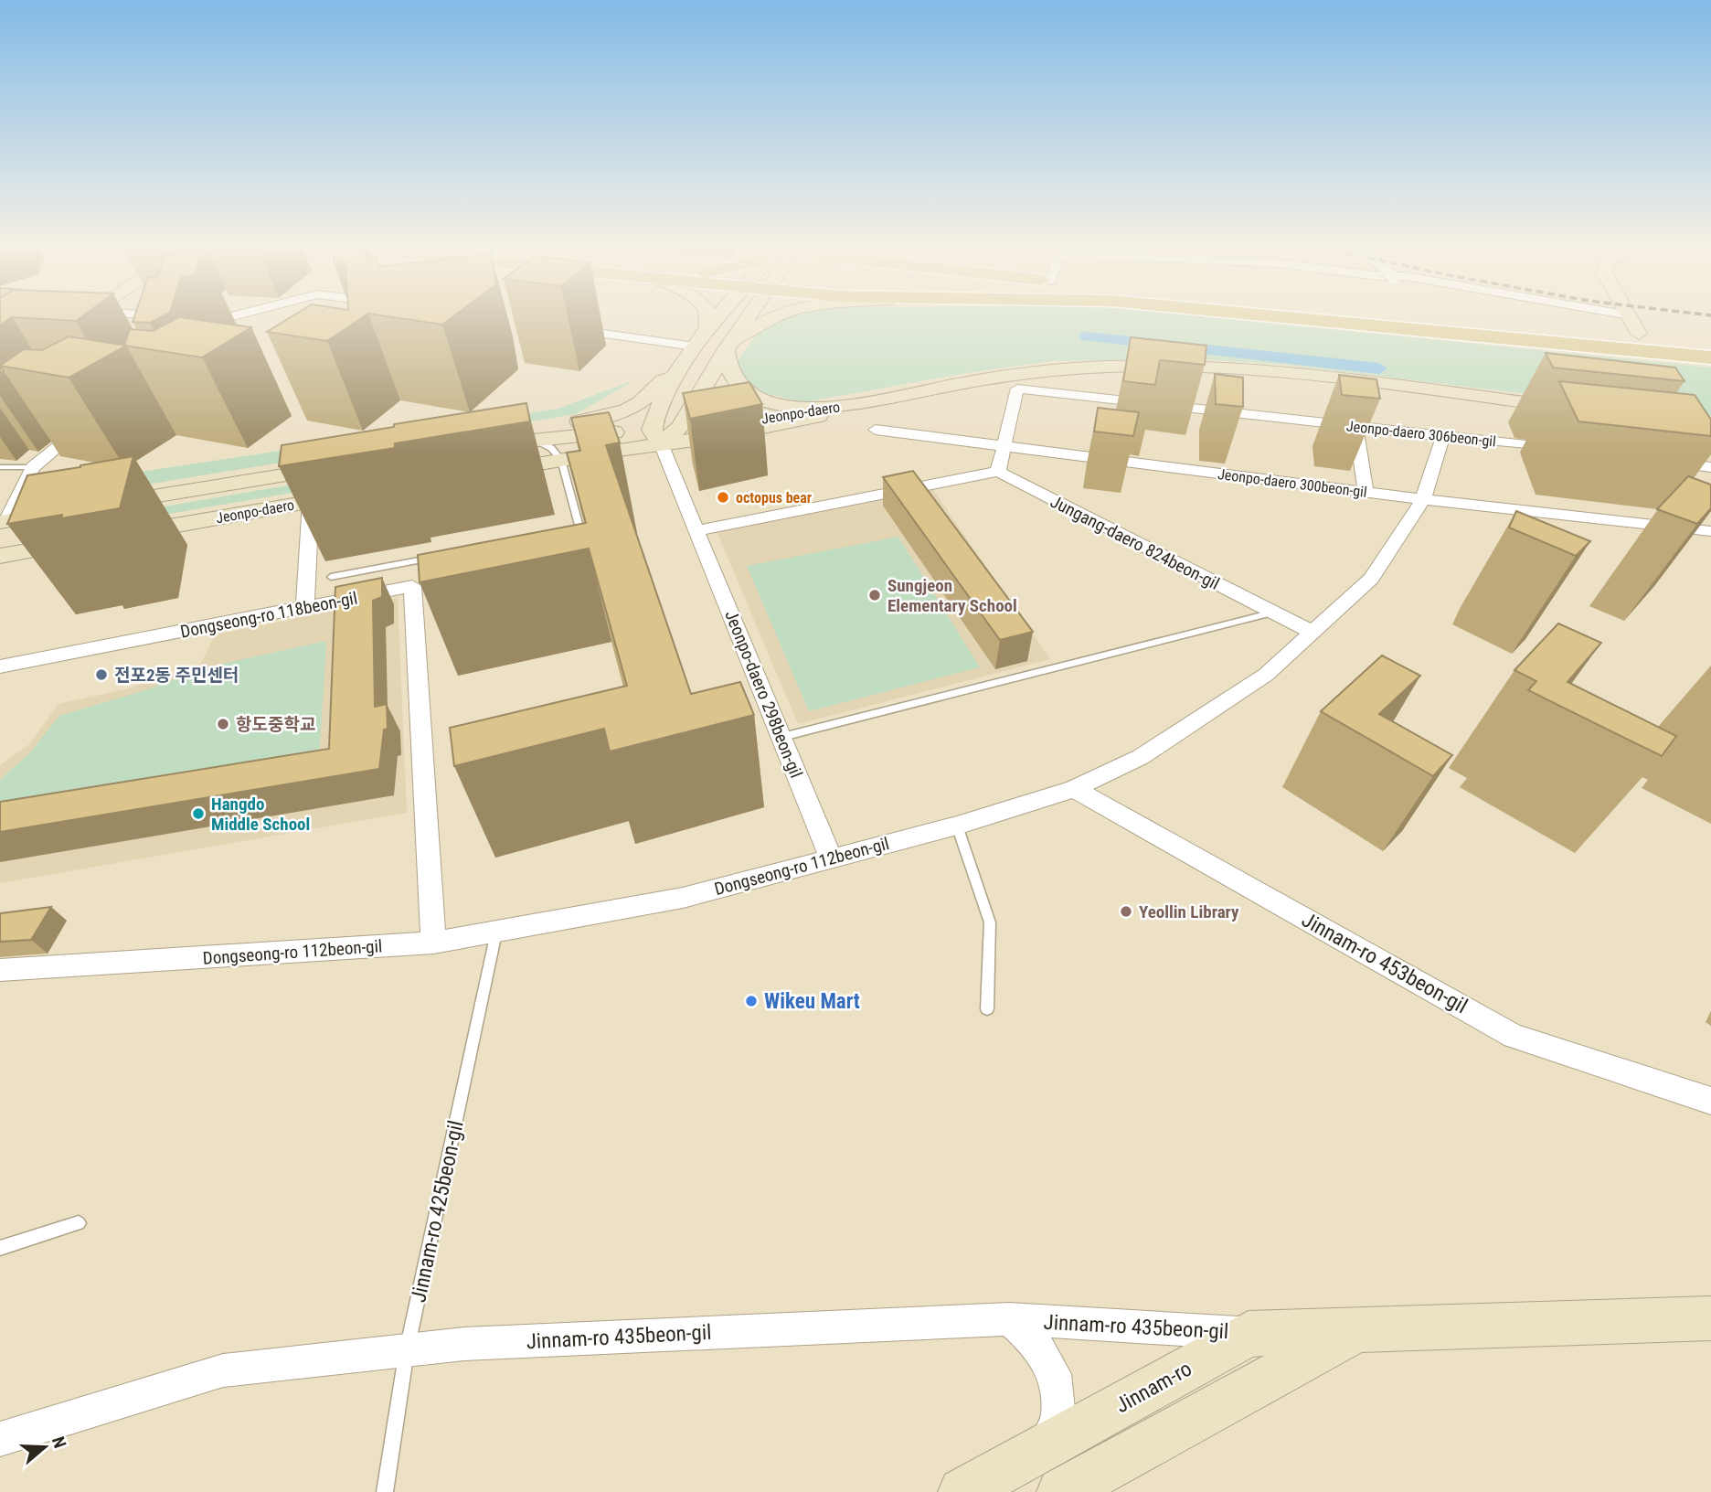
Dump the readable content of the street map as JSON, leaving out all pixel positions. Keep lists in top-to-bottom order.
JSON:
{
  "streets": {
    "main road": ["Jeonpo-daero", "Jinnam-ro"],
    "street": [
      "Jeonpo-daero 306beon-gil",
      "Jeonpo-daero 300beon-gil",
      "Jungang-daero 824beon-gil",
      "Dongseong-ro 118beon-gil",
      "Jeonpo-daero 298beon-gil",
      "Dongseong-ro 112beon-gil",
      "Jinnam-ro 453beon-gil",
      "Jinnam-ro 435beon-gil"
    ],
    "lane": ["Jinnam-ro 425beon-gil"]
  },
  "crossings": [
    ["Jeonpo-daero", "Jeonpo-daero 298beon-gil"],
    ["Jeonpo-daero 306beon-gil", "Dongseong-ro 112beon-gil"],
    ["Jeonpo-daero 300beon-gil", "Dongseong-ro 112beon-gil"],
    ["Jungang-daero 824beon-gil", "Dongseong-ro 112beon-gil"],
    ["Dongseong-ro 118beon-gil", "Dongseong-ro 112beon-gil"],
    ["Jeonpo-daero 298beon-gil", "Dongseong-ro 112beon-gil"],
    ["Dongseong-ro 112beon-gil", "Jinnam-ro 453beon-gil"],
    ["Dongseong-ro 112beon-gil", "Jinnam-ro 425beon-gil"],
    ["Jinnam-ro 425beon-gil", "Jinnam-ro 435beon-gil"],
    ["Jinnam-ro 435beon-gil", "Jinnam-ro"]
  ],
  "places": [
    "octopus bear",
    "Sungjeon Elementary School",
    "전포2동 주민센터",
    "항도중학교",
    "Hangdo Middle School",
    "Yeollin Library",
    "Wikeu Mart"
  ],
  "north": "right"
}
